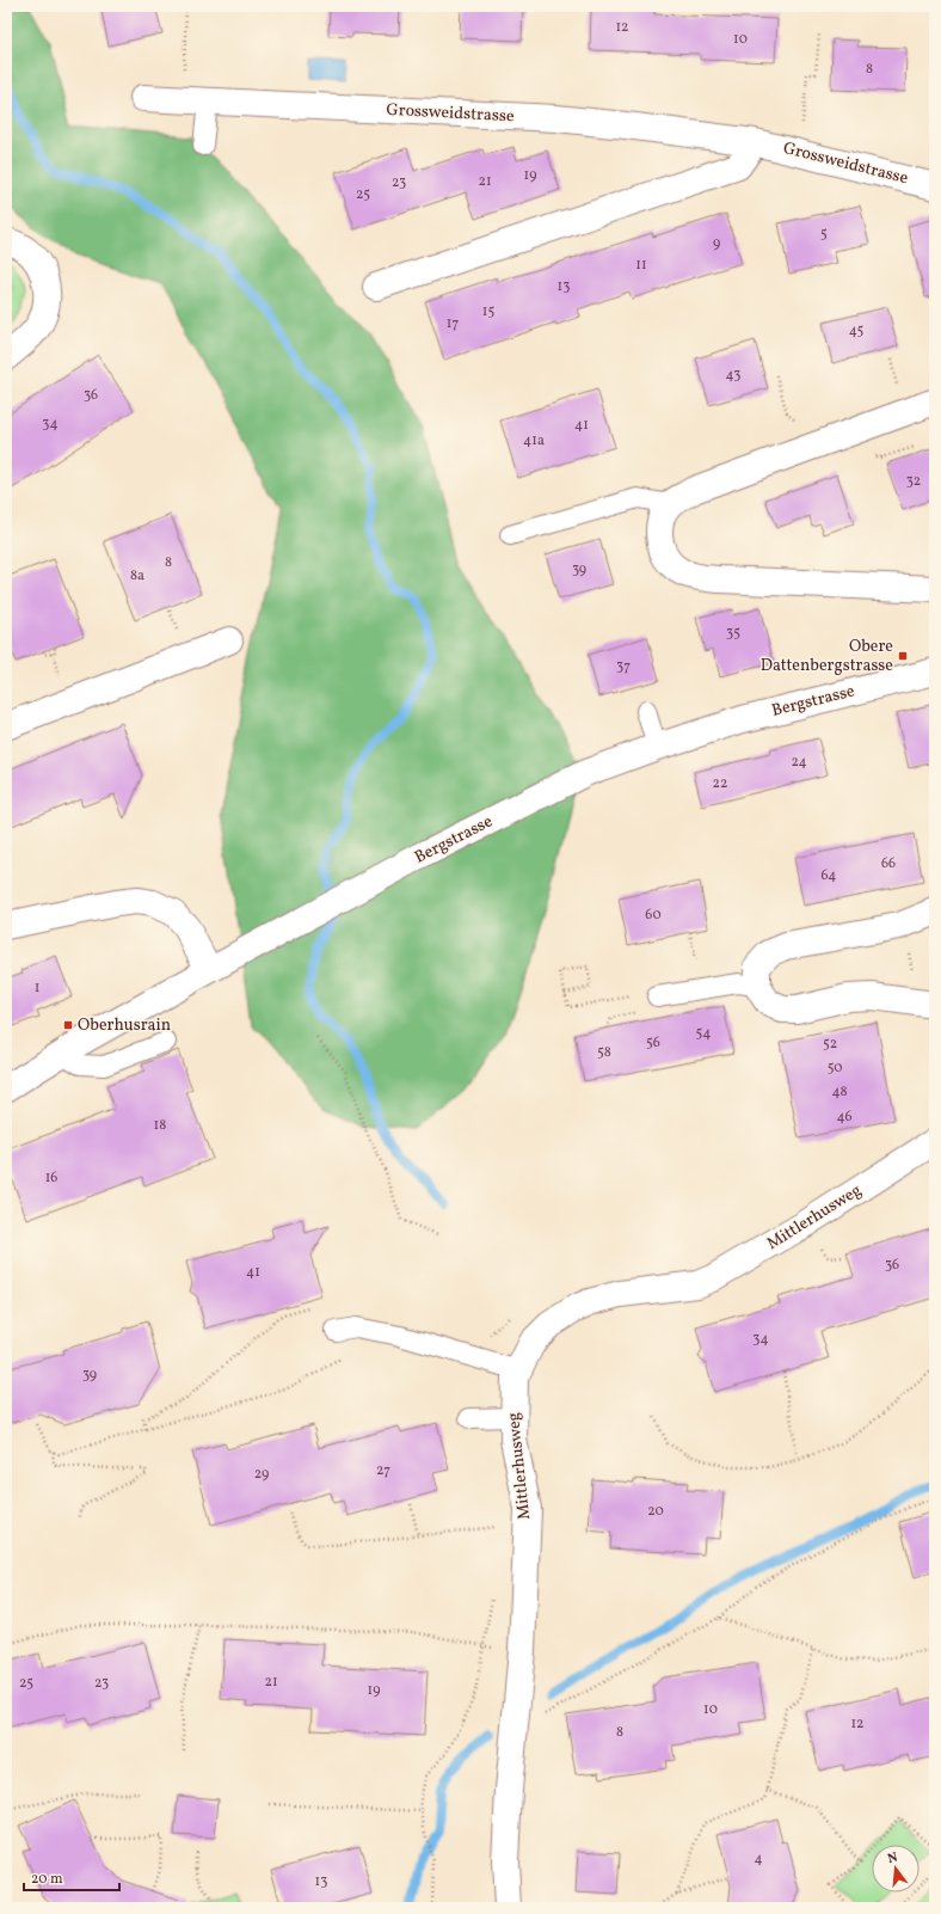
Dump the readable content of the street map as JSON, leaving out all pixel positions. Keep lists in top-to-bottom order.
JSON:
{
  "streets": {
    "street": ["Grossweidstrasse", "Bergstrasse", "Mittlerhusweg"]
  },
  "places": {
    "transit": ["Obere Dattenbergstrasse", "Oberhusrain"]
  },
  "house_numbers": [
    "12",
    "10",
    "8",
    "19",
    "21",
    "23",
    "25",
    "5",
    "9",
    "11",
    "13",
    "15",
    "17",
    "45",
    "43",
    "36",
    "34",
    "41",
    "41a",
    "32",
    "8",
    "39",
    "8a",
    "35",
    "37",
    "24",
    "22",
    "66",
    "64",
    "60",
    "1",
    "54",
    "56",
    "52",
    "58",
    "50",
    "48",
    "46",
    "18",
    "16",
    "36",
    "41",
    "34",
    "39",
    "27",
    "29",
    "20",
    "21",
    "25",
    "23",
    "19",
    "10",
    "12",
    "8",
    "4",
    "13"
  ],
  "scale_bar": "20 m",
  "north": "top"
}
